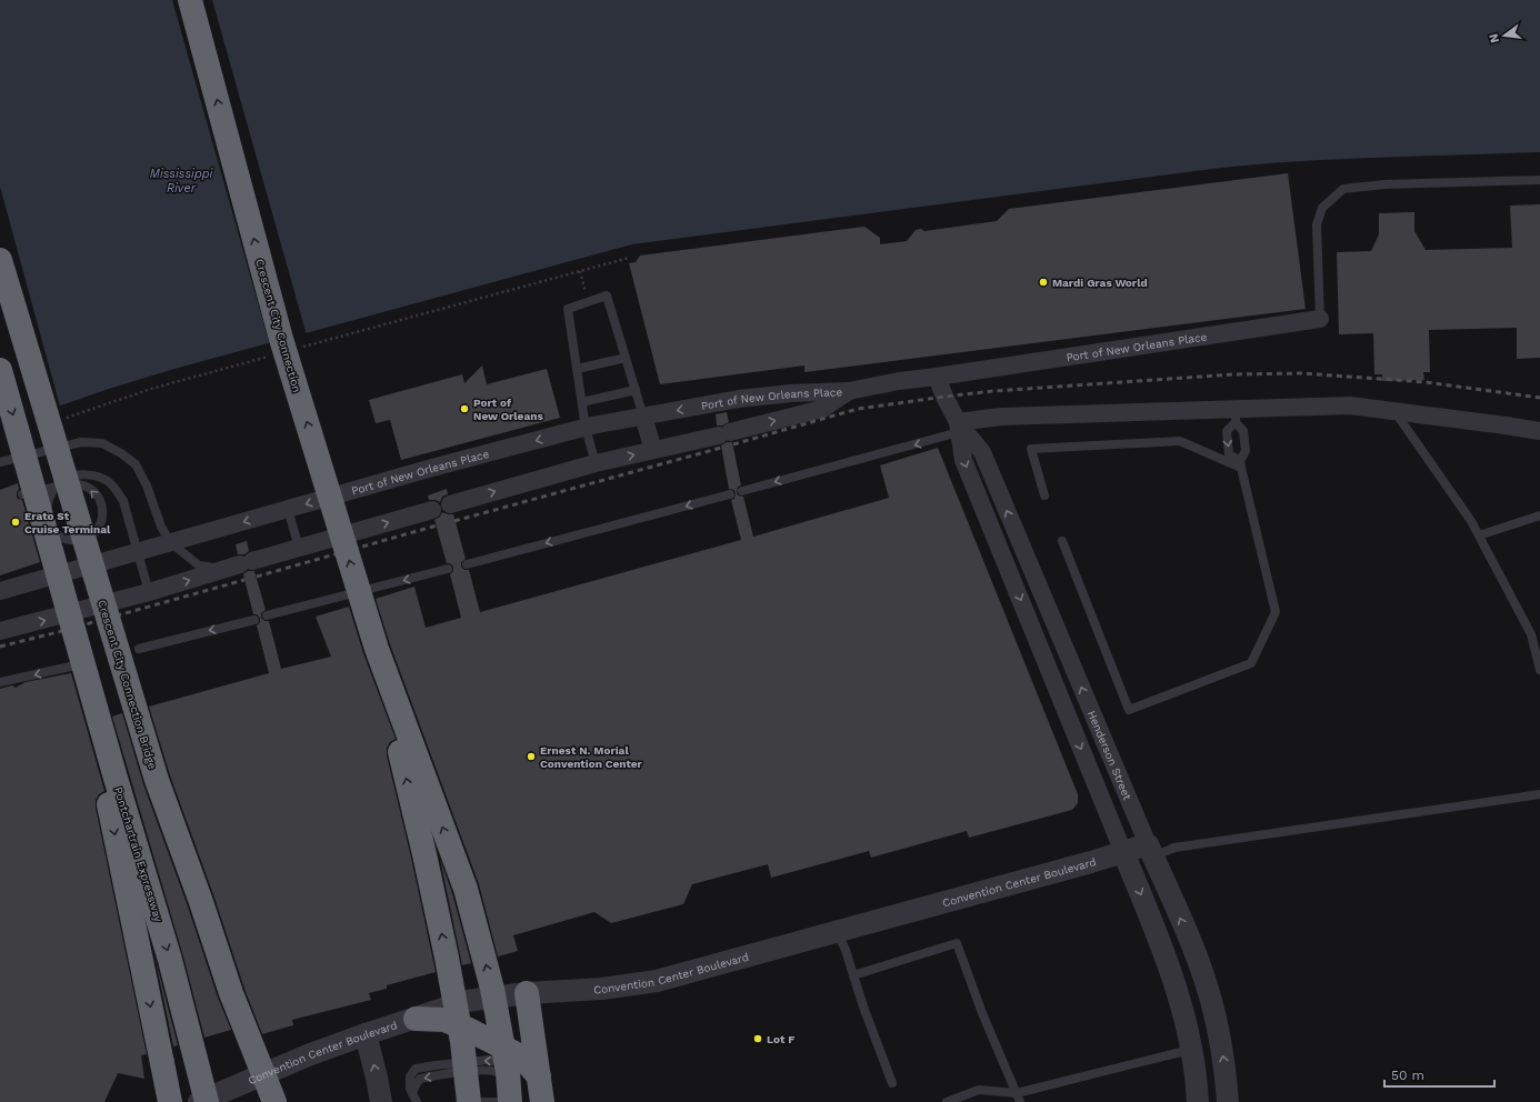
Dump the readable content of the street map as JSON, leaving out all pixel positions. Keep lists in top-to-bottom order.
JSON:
{
  "streets": {
    "highway": ["Crescent City Connection", "Crescent City Connection Bridge", "Pontchartrain Expressway"],
    "street": ["Port of New Orleans Place", "Henderson Street", "Convention Center Boulevard"]
  },
  "crossings": [
    ["Port of New Orleans Place", "Henderson Street"],
    ["Henderson Street", "Convention Center Boulevard"]
  ],
  "one_way": ["Crescent City Connection"],
  "water": ["Mississippi River"],
  "places": [
    "Mardi Gras World",
    "Port of New Orleans",
    "Erato St Cruise Terminal",
    "Ernest N. Morial Convention Center",
    "Lot F"
  ],
  "scale_bar": "50 m",
  "north": "left"
}
